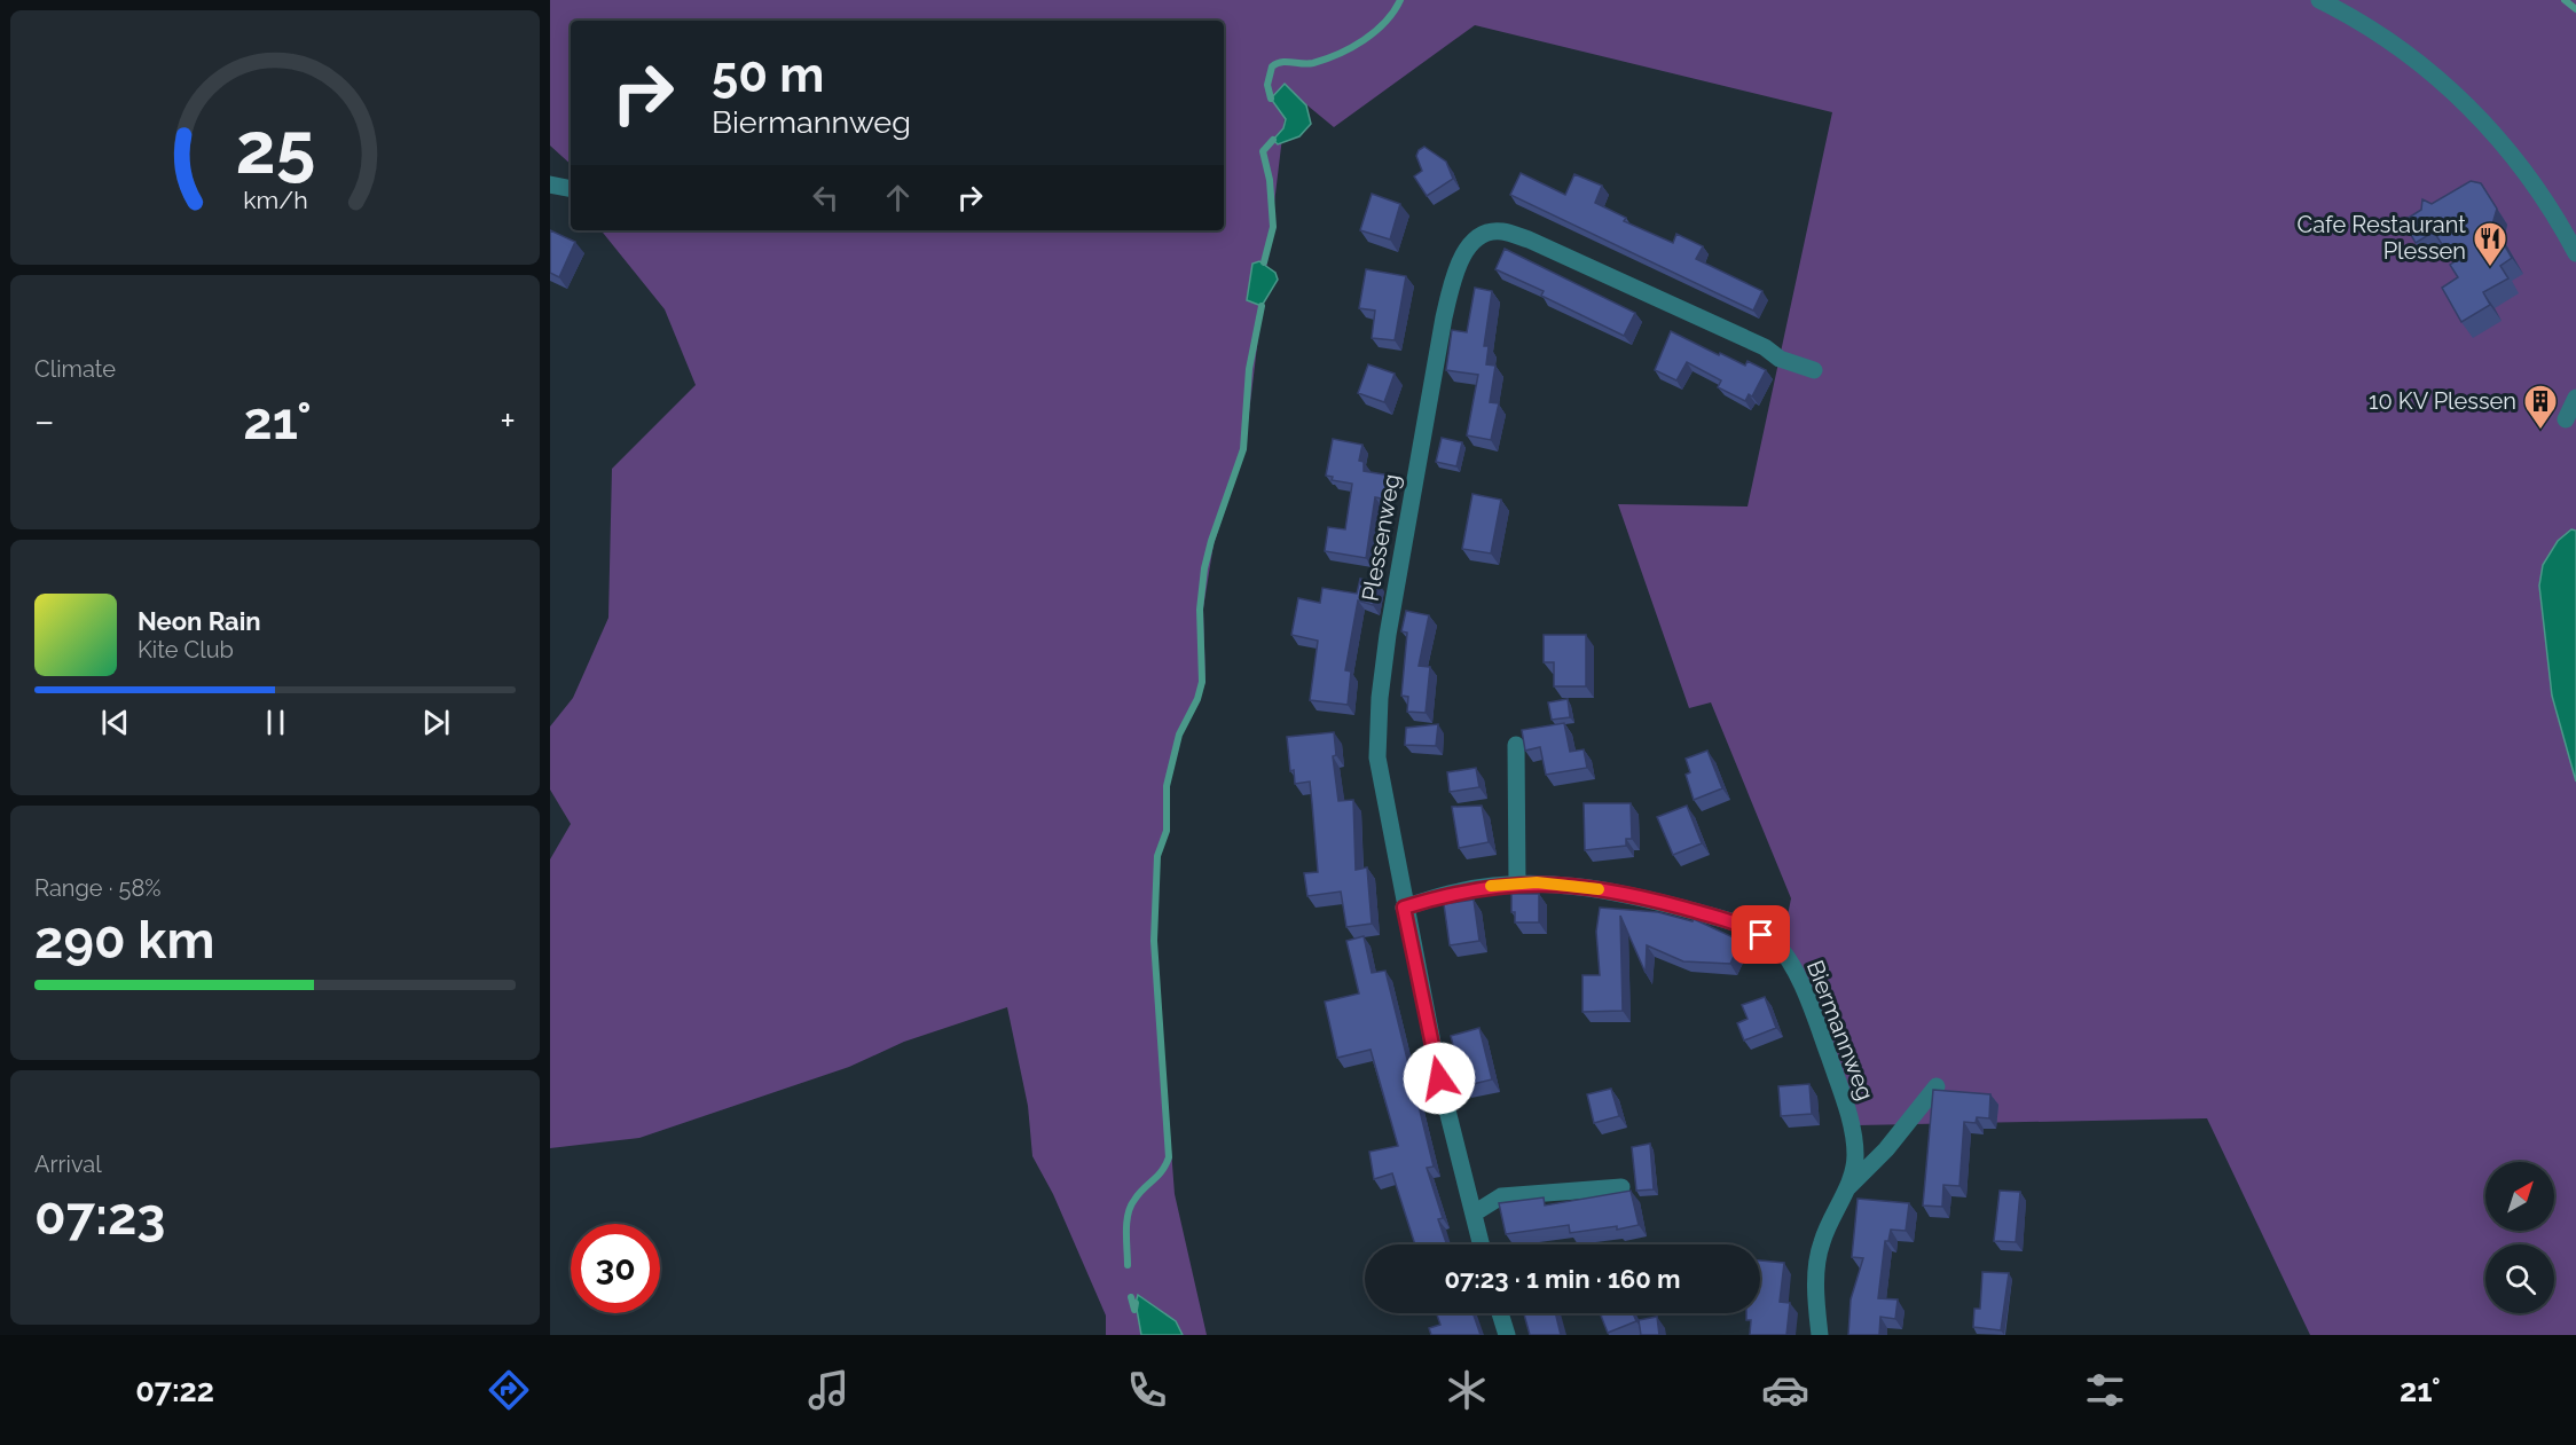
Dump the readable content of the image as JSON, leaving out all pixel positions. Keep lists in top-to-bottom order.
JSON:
{
  "streets": {
    "street": ["Plessenweg", "Biermannweg"]
  },
  "crossings": [
    ["Plessenweg", "Biermannweg"]
  ],
  "places": {
    "restaurant": ["Cafe Restaurant Plessen"],
    "building": ["10 KV Plessen"]
  },
  "north": "top right",
  "page": {
    "turn": ["50 m", "Biermannweg"],
    "tile": [
      "Climate",
      ["Range · 58%", "290 km"],
      ["Arrival", "07:23"]
    ],
    "heat": ["−", "21°", "+"],
    "song": ["Neon Rain", "Kite Club"],
    "limit": "30",
    "trip": "07:23 · 1 min · 160 m",
    "tabs": ["07:22", "21°"],
    "gauge": ["25", "km/h"]
  }
}
